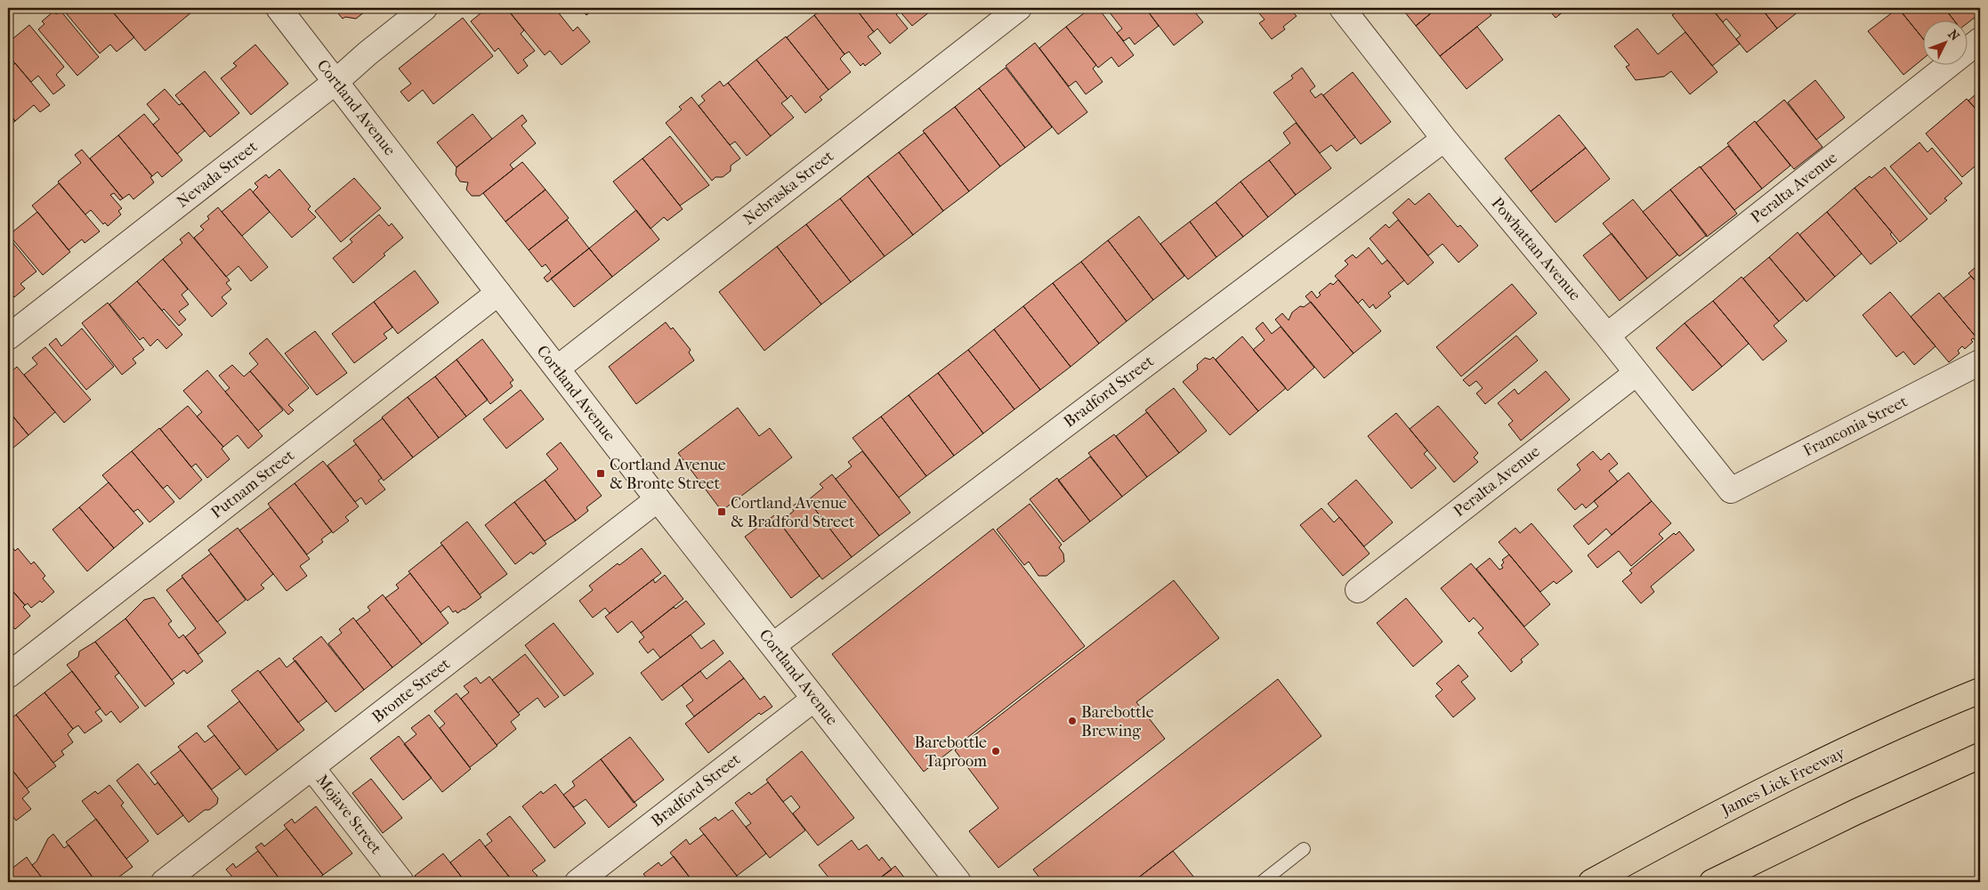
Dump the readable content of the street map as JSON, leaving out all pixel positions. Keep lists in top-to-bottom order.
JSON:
{
  "streets": {
    "highway": ["James Lick Freeway"],
    "street": [
      "Cortland Avenue",
      "Nevada Street",
      "Nebraska Street",
      "Peralta Avenue",
      "Powhattan Avenue",
      "Bradford Street",
      "Franconia Street",
      "Putnam Street",
      "Bronte Street",
      "Mojave Street"
    ]
  },
  "crossings": [
    ["Cortland Avenue", "Nevada Street"],
    ["Cortland Avenue", "Nebraska Street"],
    ["Cortland Avenue", "Bradford Street"],
    ["Cortland Avenue", "Putnam Street"],
    ["Cortland Avenue", "Bronte Street"],
    ["Peralta Avenue", "Powhattan Avenue"],
    ["Powhattan Avenue", "Bradford Street"],
    ["Powhattan Avenue", "Franconia Street"],
    ["Bronte Street", "Mojave Street"]
  ],
  "places": {
    "transit": ["Cortland Avenue & Bronte Street", "Cortland Avenue & Bradford Street"],
    "other": ["Barebottle Brewing", "Barebottle Taproom"]
  },
  "north": "top right"
}
